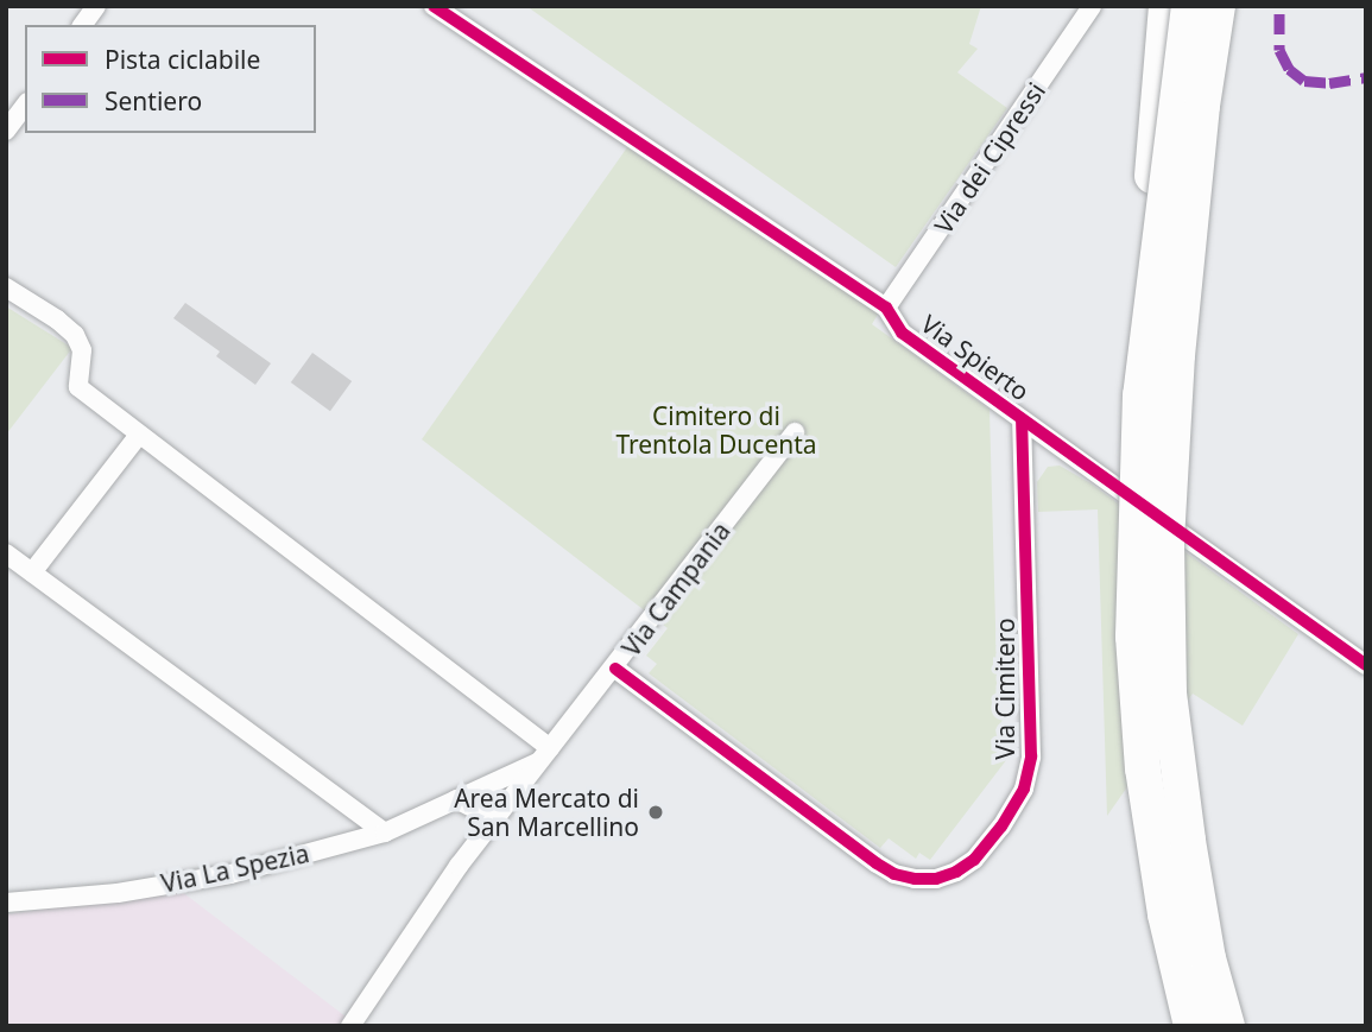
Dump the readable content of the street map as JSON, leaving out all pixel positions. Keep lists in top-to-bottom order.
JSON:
{
  "streets": {
    "street": [
      "Via dei Cipressi",
      "Via Spierto",
      "Via Campania",
      "Via Cimitero",
      "Via La Spezia"
    ]
  },
  "crossings": [
    ["Via dei Cipressi", "Via Spierto"],
    ["Via Spierto", "Via Cimitero"],
    ["Via Campania", "Via Cimitero"],
    ["Via Campania", "Via La Spezia"]
  ],
  "parks": ["Cimitero di Trentola Ducenta"],
  "places": ["Area Mercato di San Marcellino"],
  "legend": ["Pista ciclabile", "Sentiero"]
}
